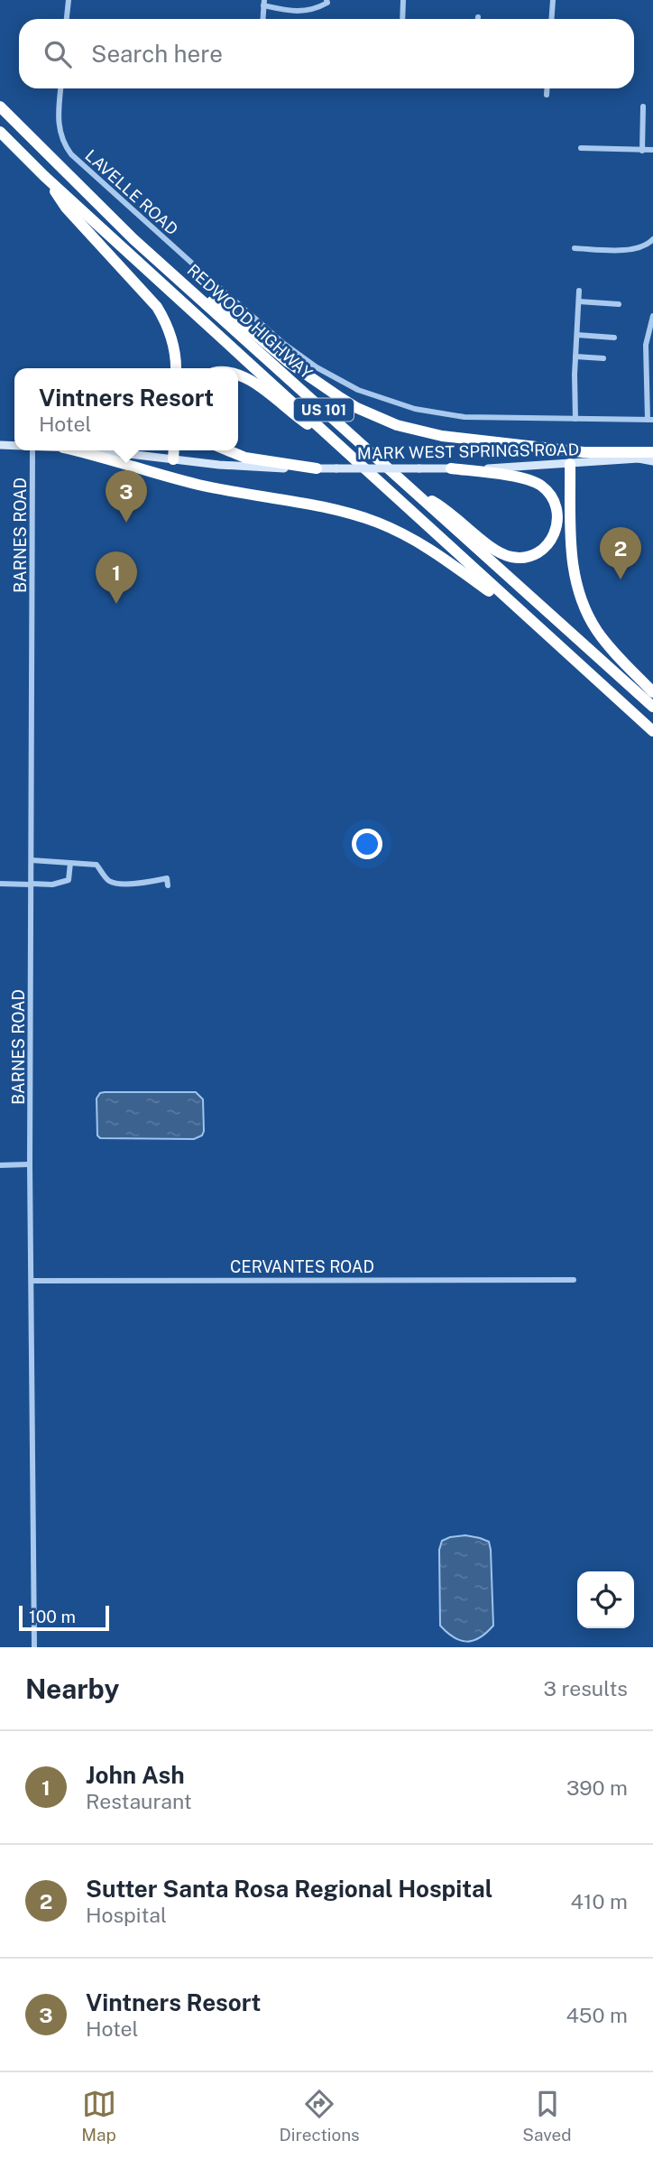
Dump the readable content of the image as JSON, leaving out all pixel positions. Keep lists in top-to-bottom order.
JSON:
{
  "streets": {
    "highway": ["REDWOOD HIGHWAY", "US 101"],
    "main road": ["MARK WEST SPRINGS ROAD"],
    "street": ["LAVELLE ROAD", "BARNES ROAD", "CERVANTES ROAD"]
  },
  "crossings": [
    ["BARNES ROAD", "CERVANTES ROAD"]
  ],
  "scale_bar": "100 m",
  "page": {
    "search": "Search here",
    "popup": ["Vintners Resort", "Hotel"],
    "pins": ["3", "2", "1"],
    "scale": "100 m",
    "heading": ["Nearby", "3 results"],
    "list": [
      {
        "mark": "1",
        "name": "John Ash",
        "note": "Restaurant",
        "value": "390 m"
      },
      {
        "mark": "2",
        "name": "Sutter Santa Rosa Regional Hospital",
        "note": "Hospital",
        "value": "410 m"
      },
      {
        "mark": "3",
        "name": "Vintners Resort",
        "note": "Hotel",
        "value": "450 m"
      }
    ],
    "nav": ["Map", "Directions", "Saved"]
  }
}
